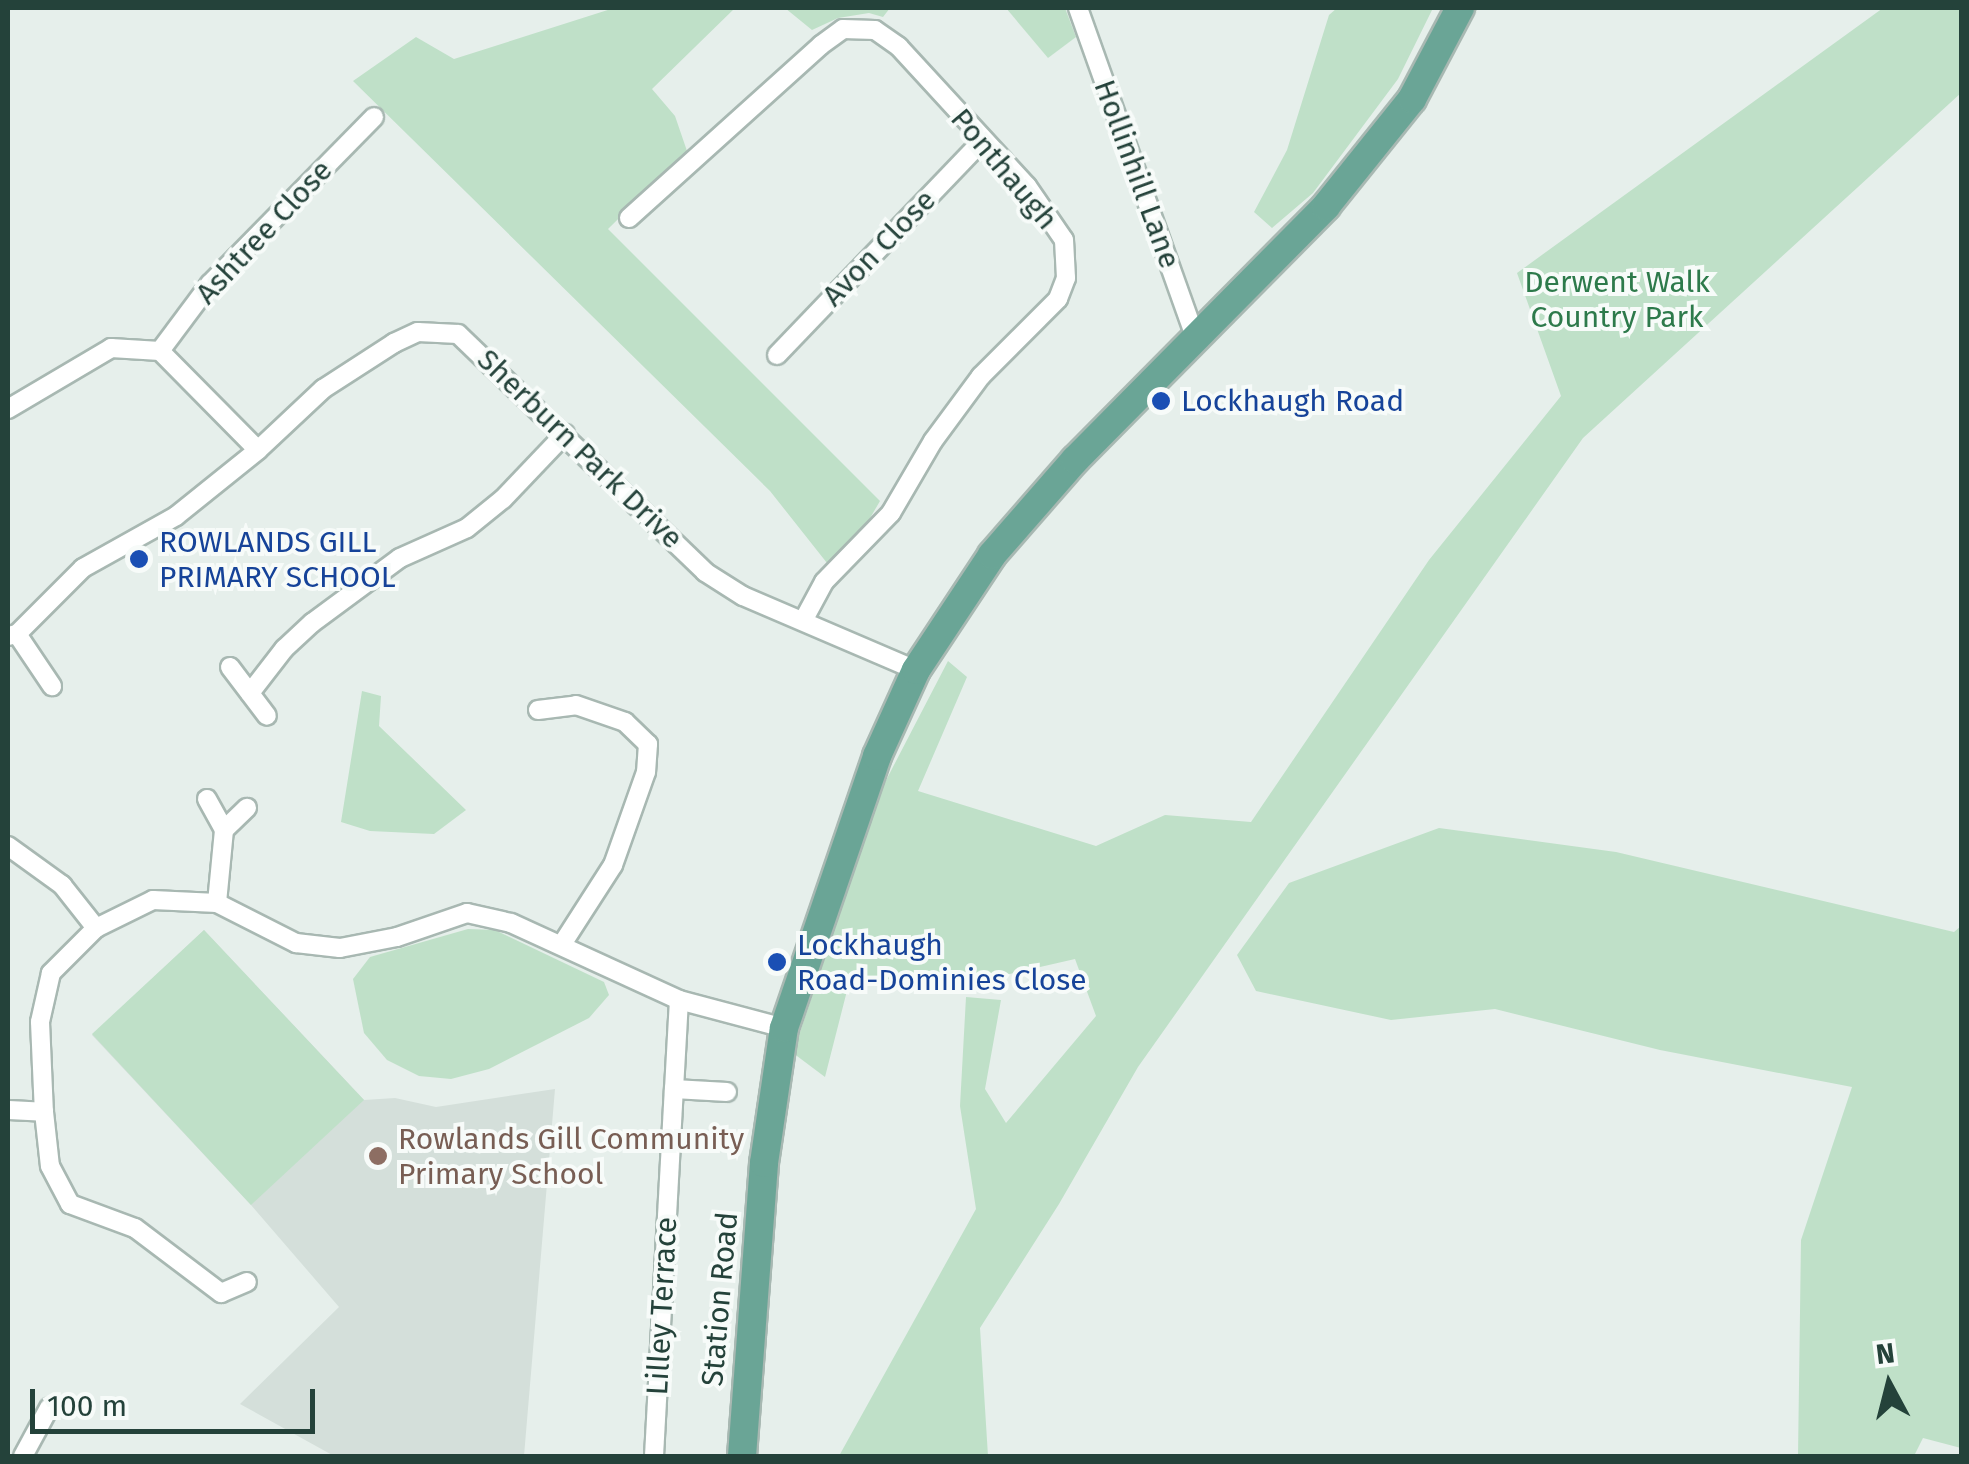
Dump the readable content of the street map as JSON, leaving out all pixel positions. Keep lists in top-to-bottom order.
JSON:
{
  "streets": {
    "main road": ["Station Road"],
    "street": [
      "Ponthaugh",
      "Hollinhill Lane",
      "Ashtree Close",
      "Avon Close",
      "Sherburn Park Drive",
      "Lilley Terrace"
    ]
  },
  "crossings": [
    ["Ponthaugh", "Avon Close"],
    ["Ponthaugh", "Sherburn Park Drive"],
    ["Hollinhill Lane", "Station Road"],
    ["Sherburn Park Drive", "Station Road"]
  ],
  "parks": ["Derwent Walk Country Park"],
  "places": [
    "Lockhaugh Road",
    "ROWLANDS GILL PRIMARY SCHOOL",
    "Lockhaugh Road-Dominies Close",
    "Rowlands Gill Community Primary School"
  ],
  "scale_bar": "100 m",
  "north": "top"
}
